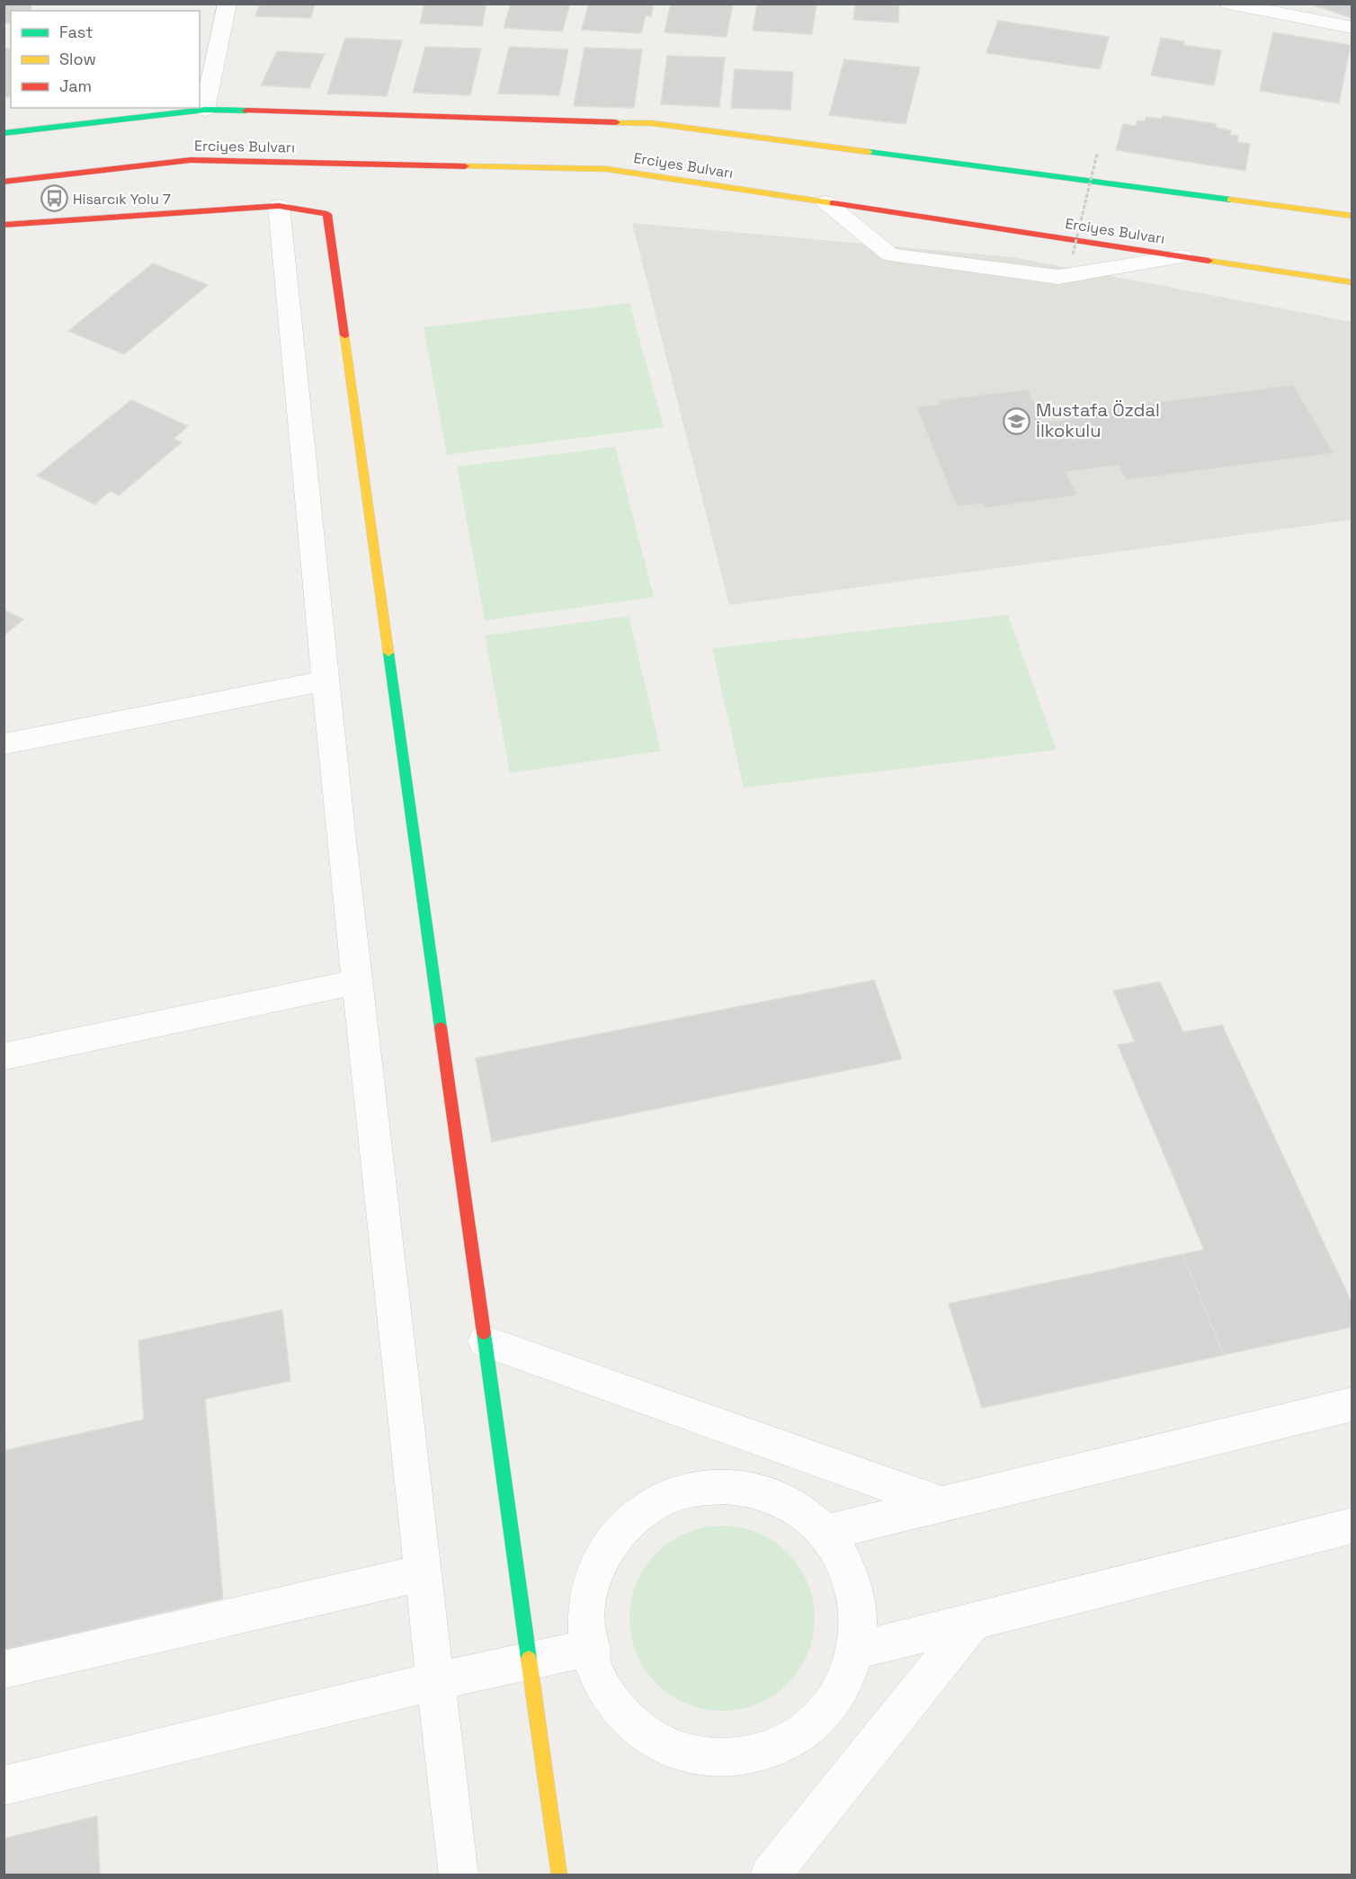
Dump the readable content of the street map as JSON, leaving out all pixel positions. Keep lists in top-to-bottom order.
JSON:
{
  "streets": {
    "main road": ["Erciyes Bulvarı"]
  },
  "places": {
    "bus stop": ["Hisarcık Yolu 7"],
    "school or university": ["Mustafa Özdal İlkokulu"]
  },
  "legend": ["Fast", "Slow", "Jam"]
}
